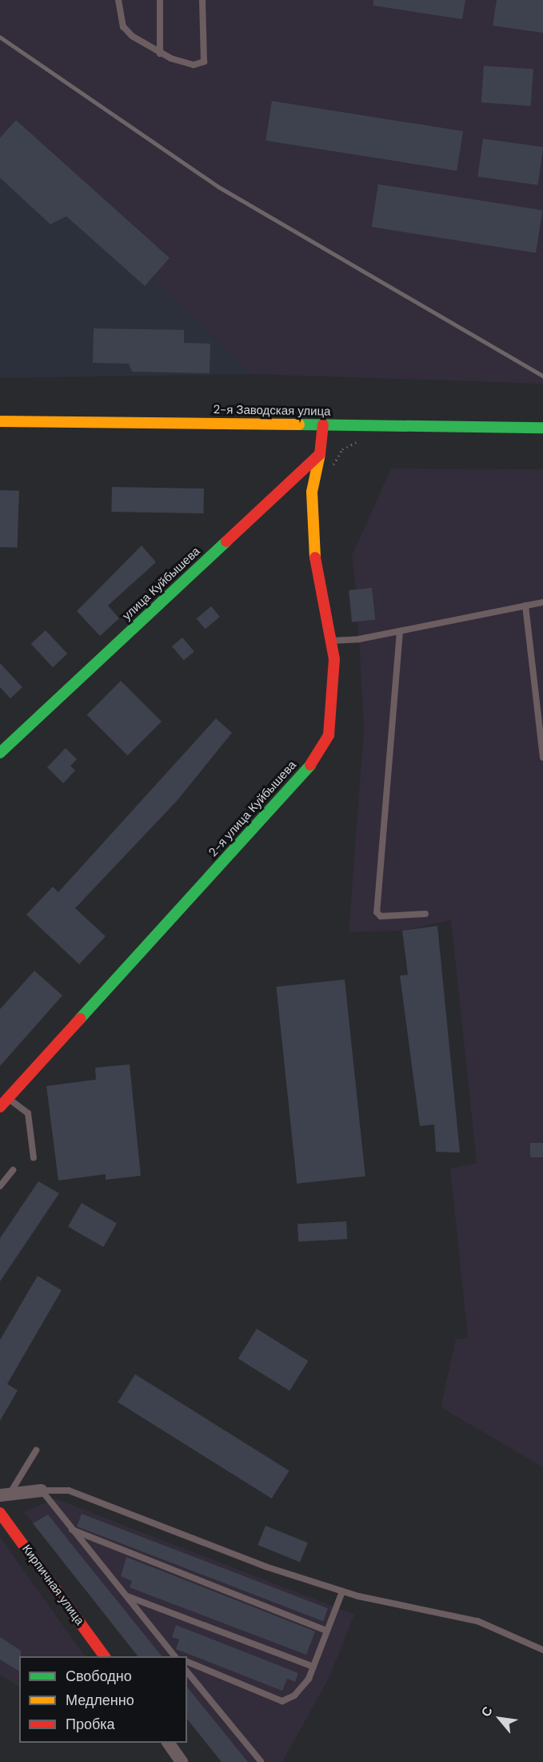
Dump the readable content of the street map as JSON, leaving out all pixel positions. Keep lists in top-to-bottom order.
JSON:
{
  "streets": {
    "street": [
      "2-я Заводская улица",
      "улица Куйбышева",
      "2-я улица Куйбышева",
      "Кирпичная улица"
    ]
  },
  "crossings": [
    ["улица Куйбышева", "2-я улица Куйбышева"]
  ],
  "legend": ["Свободно", "Медленно", "Пробка"],
  "north": "top left"
}
